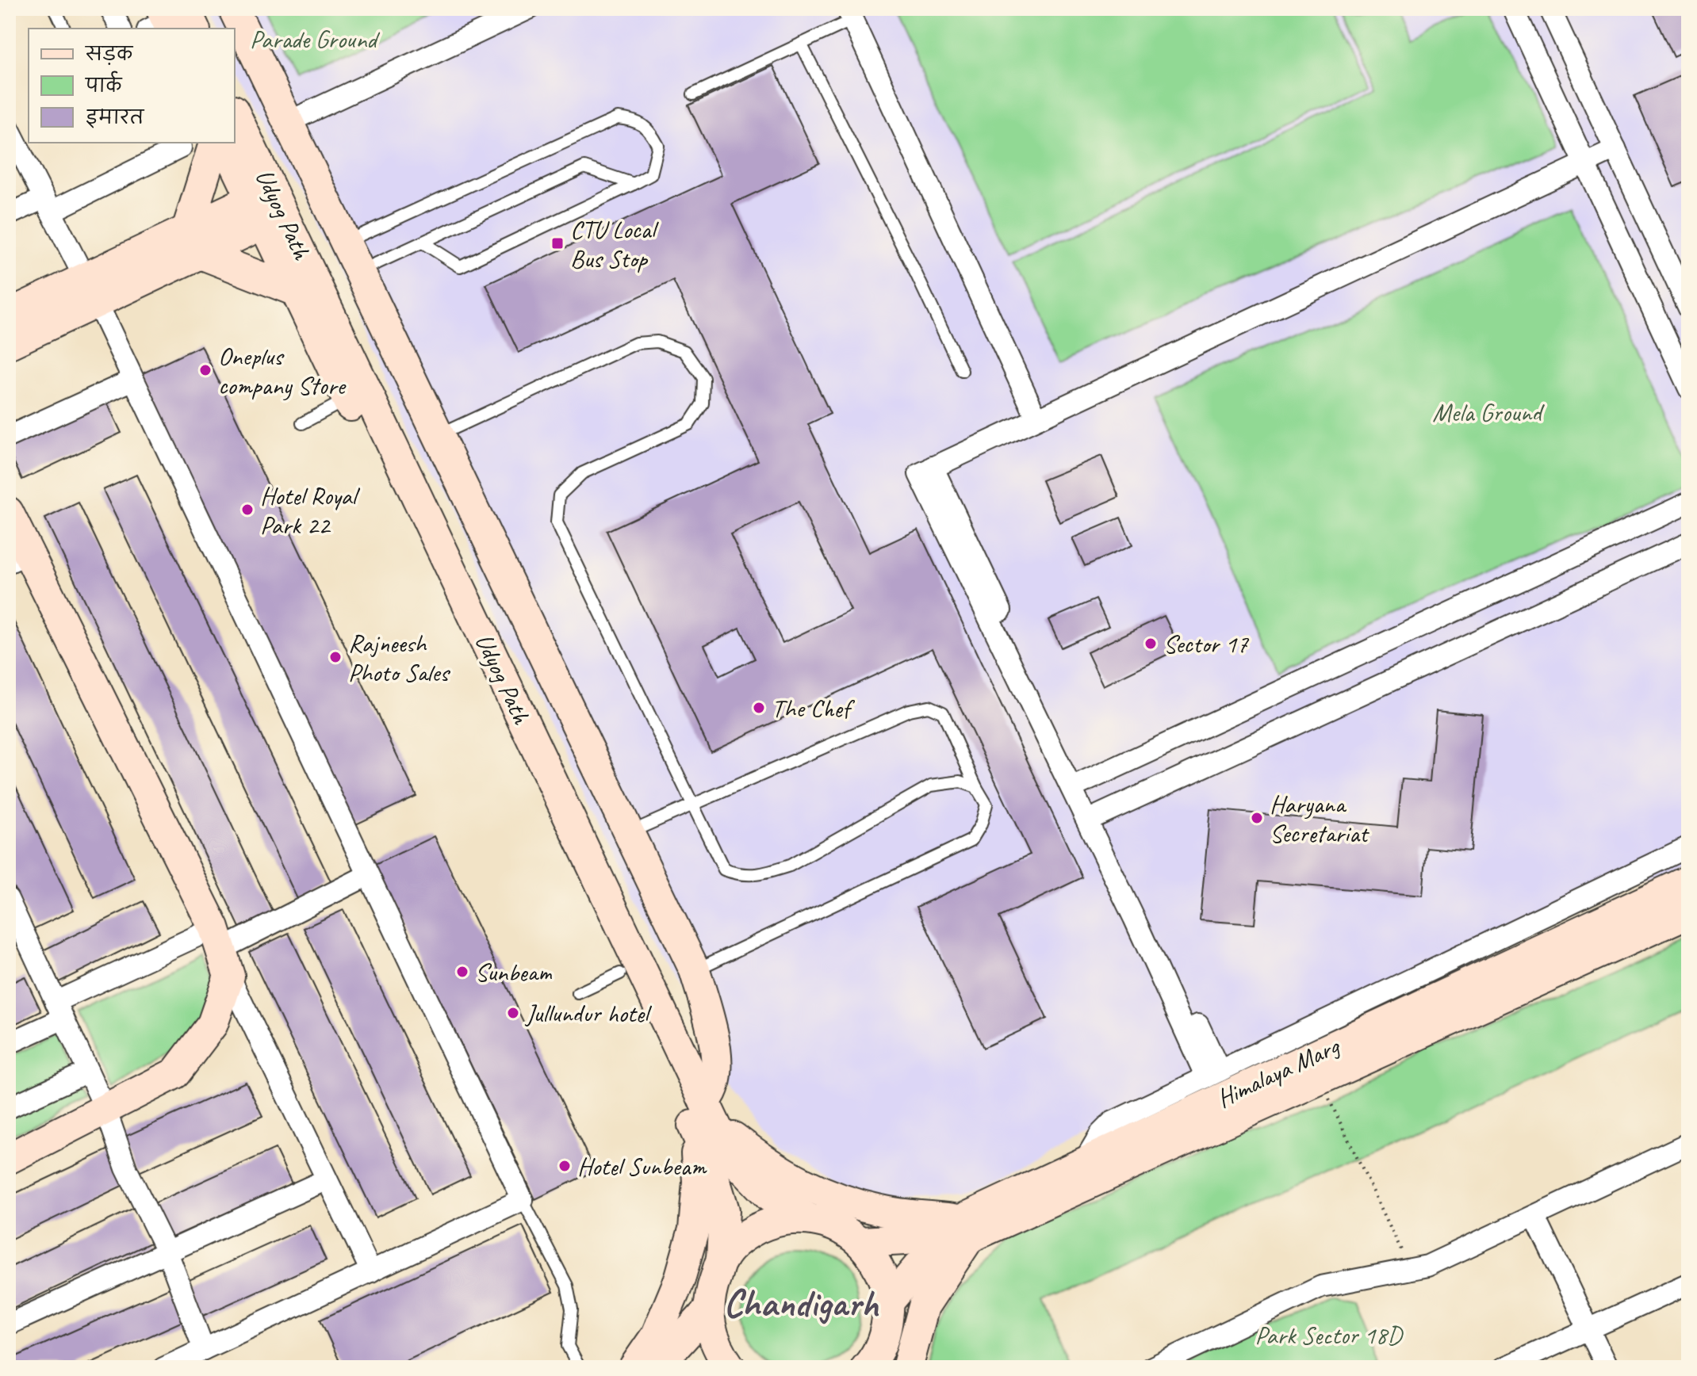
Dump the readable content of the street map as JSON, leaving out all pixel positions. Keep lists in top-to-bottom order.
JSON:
{
  "streets": {
    "main road": ["Udyog Path", "Himalaya Marg"]
  },
  "districts": ["Chandigarh"],
  "parks": ["Parade Ground", "Mela Ground", "Park Sector 18D"],
  "places": {
    "transit": ["CTU Local Bus Stop"],
    "other": [
      "Oneplus company Store",
      "Hotel Royal Park 22",
      "Sector 17",
      "Rajneesh Photo Sales",
      "The Chef",
      "Haryana Secretariat",
      "Sunbeam",
      "Jullundur hotel",
      "Hotel Sunbeam"
    ]
  },
  "legend": ["सड़क", "पार्क", "इमारत"]
}
